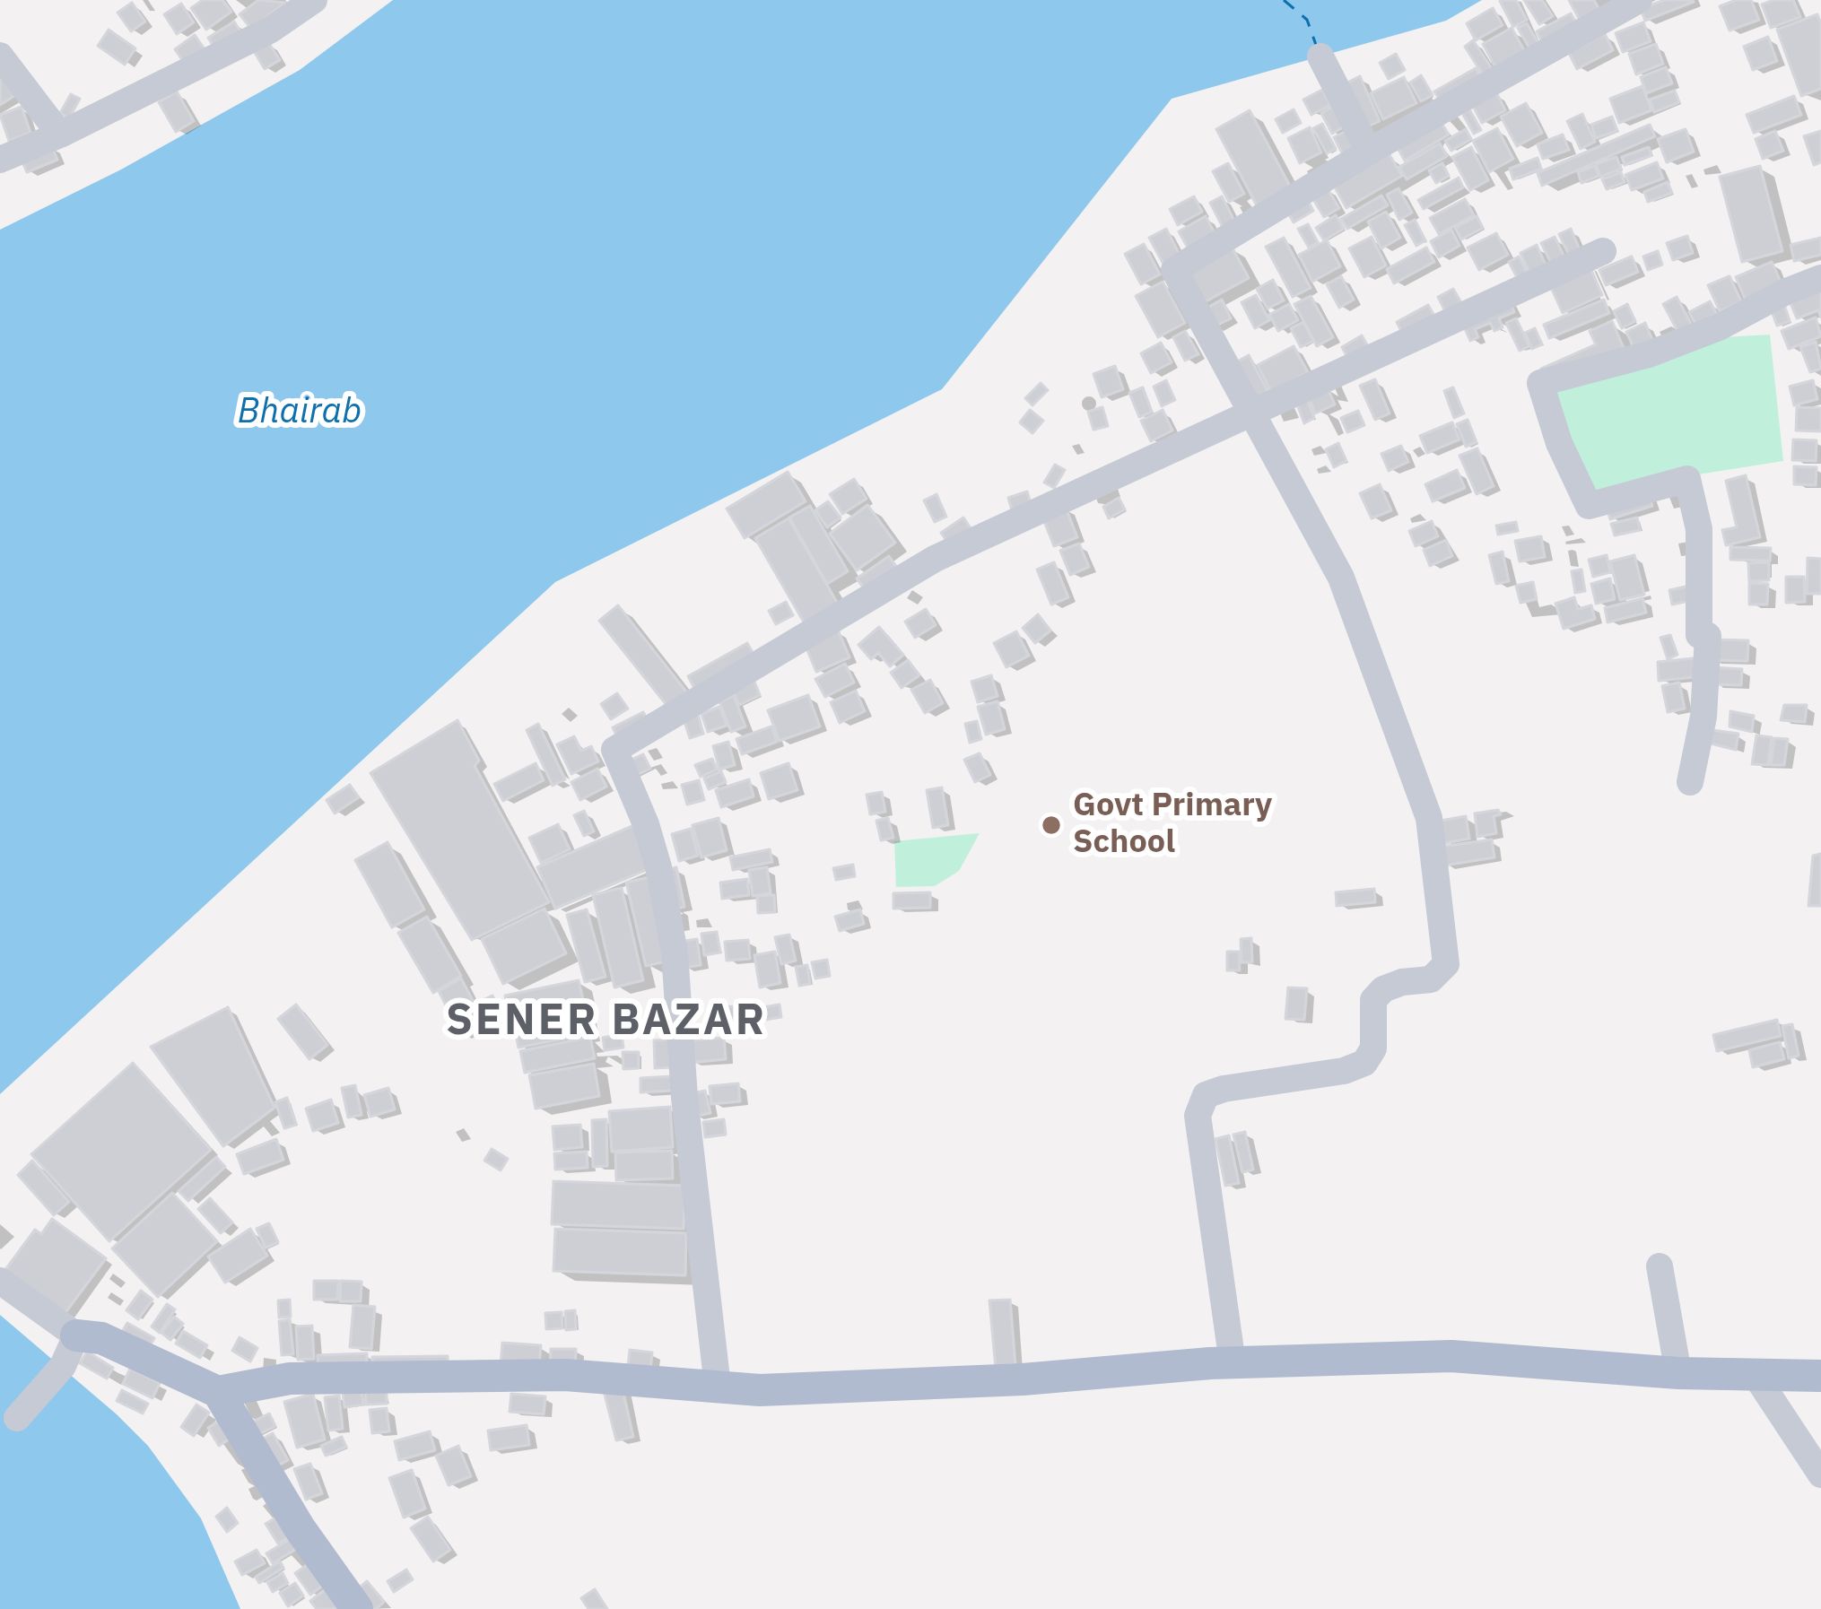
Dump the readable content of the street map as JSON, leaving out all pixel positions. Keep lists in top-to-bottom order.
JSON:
{
  "districts": ["SENER BAZAR"],
  "water": ["Bhairab"],
  "places": ["Govt Primary School"]
}
